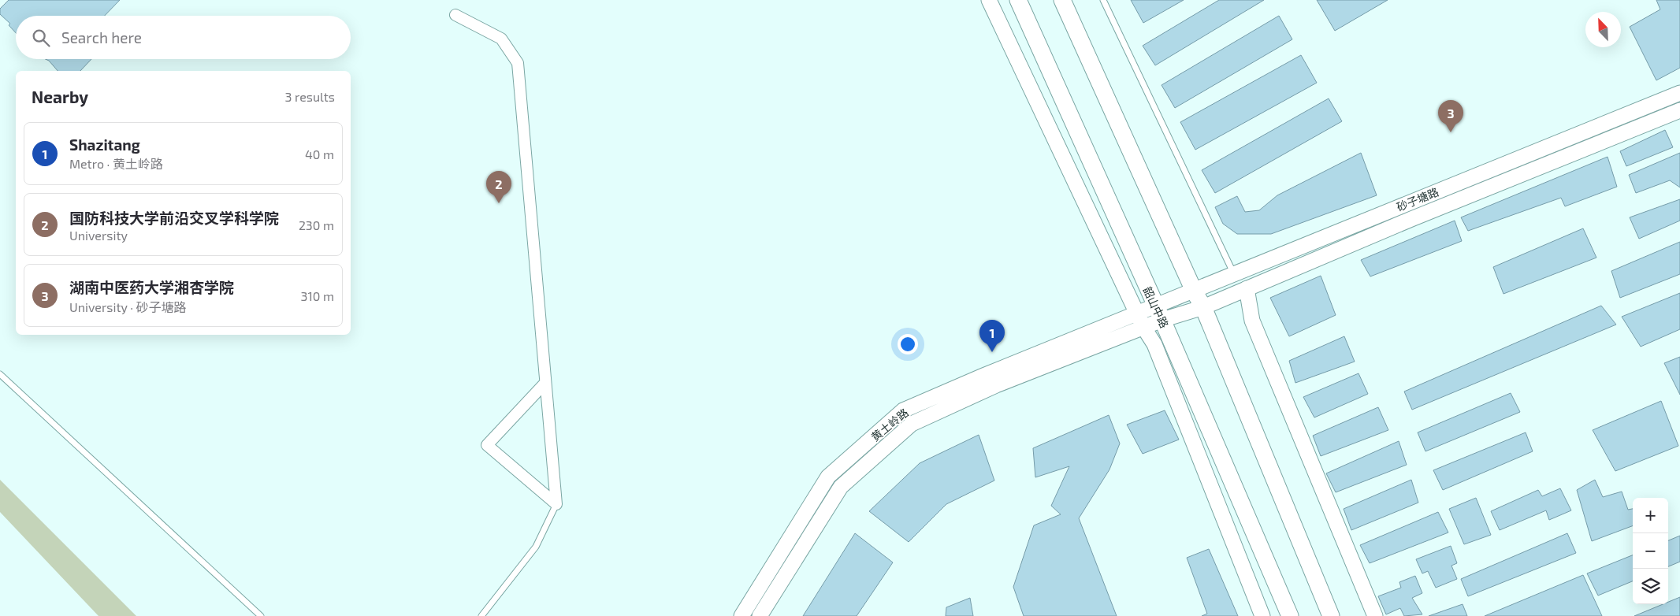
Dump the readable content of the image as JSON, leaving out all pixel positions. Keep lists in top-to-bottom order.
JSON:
{
  "streets": {
    "main road": ["韶山中路"],
    "street": ["砂子塘路", "黄土岭路"]
  },
  "crossings": [
    ["砂子塘路", "韶山中路"],
    ["砂子塘路", "黄土岭路"],
    ["韶山中路", "黄土岭路"]
  ],
  "north": "top left",
  "page": {
    "search": "Search here",
    "heading": ["Nearby", "3 results"],
    "pins": ["3", "2", "1"],
    "list": [
      {
        "mark": "1",
        "name": "Shazitang",
        "note": "Metro · 黄土岭路",
        "value": "40 m"
      },
      {
        "mark": "2",
        "name": "国防科技大学前沿交叉学科学院",
        "note": "University",
        "value": "230 m"
      },
      {
        "mark": "3",
        "name": "湖南中医药大学湘杏学院",
        "note": "University · 砂子塘路",
        "value": "310 m"
      }
    ],
    "map_buttons": ["+", "−"]
  }
}
